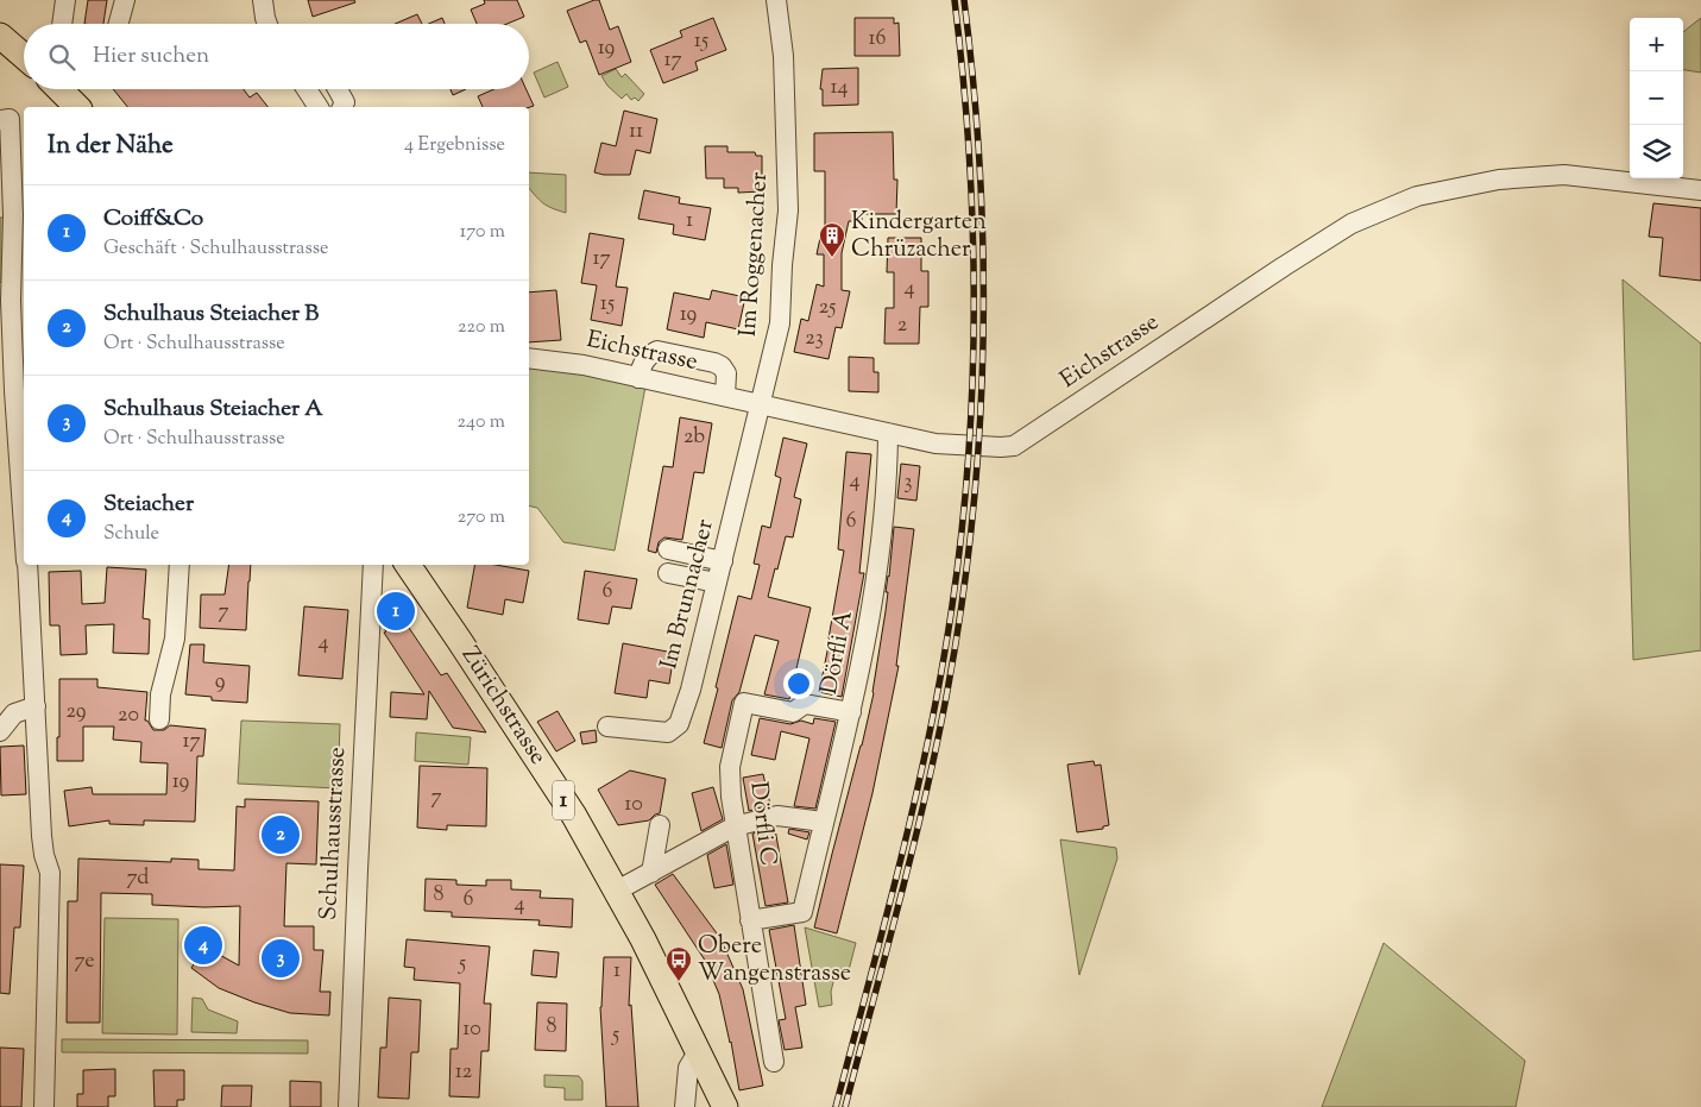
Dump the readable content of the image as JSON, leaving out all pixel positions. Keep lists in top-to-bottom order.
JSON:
{
  "streets": {
    "main road": ["Zürichstrasse", "1"],
    "street": [
      "Im Roggenacher",
      "Eichstrasse",
      "Im Brunnacher",
      "Dörfli A",
      "Dörfli C",
      "Schulhausstrasse"
    ]
  },
  "crossings": [
    ["Im Roggenacher", "Eichstrasse"],
    ["Im Roggenacher", "Im Brunnacher"],
    ["Eichstrasse", "Im Brunnacher"],
    ["Eichstrasse", "Dörfli A"],
    ["Dörfli A", "Dörfli C"]
  ],
  "places": {
    "building": ["Kindergarten Chrüzacher"],
    "bus stop": ["Obere Wangenstrasse"]
  },
  "house_numbers": [
    "16",
    "15",
    "19",
    "17",
    "14",
    "11",
    "1",
    "17",
    "4",
    "15",
    "25",
    "19",
    "2",
    "23",
    "2b",
    "4",
    "3",
    "6",
    "6",
    "7",
    "4",
    "9",
    "29",
    "20",
    "17",
    "19",
    "7",
    "10",
    "7d",
    "8",
    "6",
    "4",
    "7e",
    "5",
    "1",
    "8",
    "10",
    "5",
    "12"
  ],
  "page": {
    "map_buttons": ["+", "−"],
    "search": "Hier suchen",
    "heading": ["In der Nähe", "4 Ergebnisse"],
    "list": [
      {
        "mark": "1",
        "name": "Coiff&Co",
        "note": "Geschäft · Schulhausstrasse",
        "value": "170 m"
      },
      {
        "mark": "2",
        "name": "Schulhaus Steiacher B",
        "note": "Ort · Schulhausstrasse",
        "value": "220 m"
      },
      {
        "mark": "3",
        "name": "Schulhaus Steiacher A",
        "note": "Ort · Schulhausstrasse",
        "value": "240 m"
      },
      {
        "mark": "4",
        "name": "Steiacher",
        "note": "Schule",
        "value": "270 m"
      }
    ],
    "pins": [
      "1",
      "2",
      "4",
      "3"
    ]
  }
}
